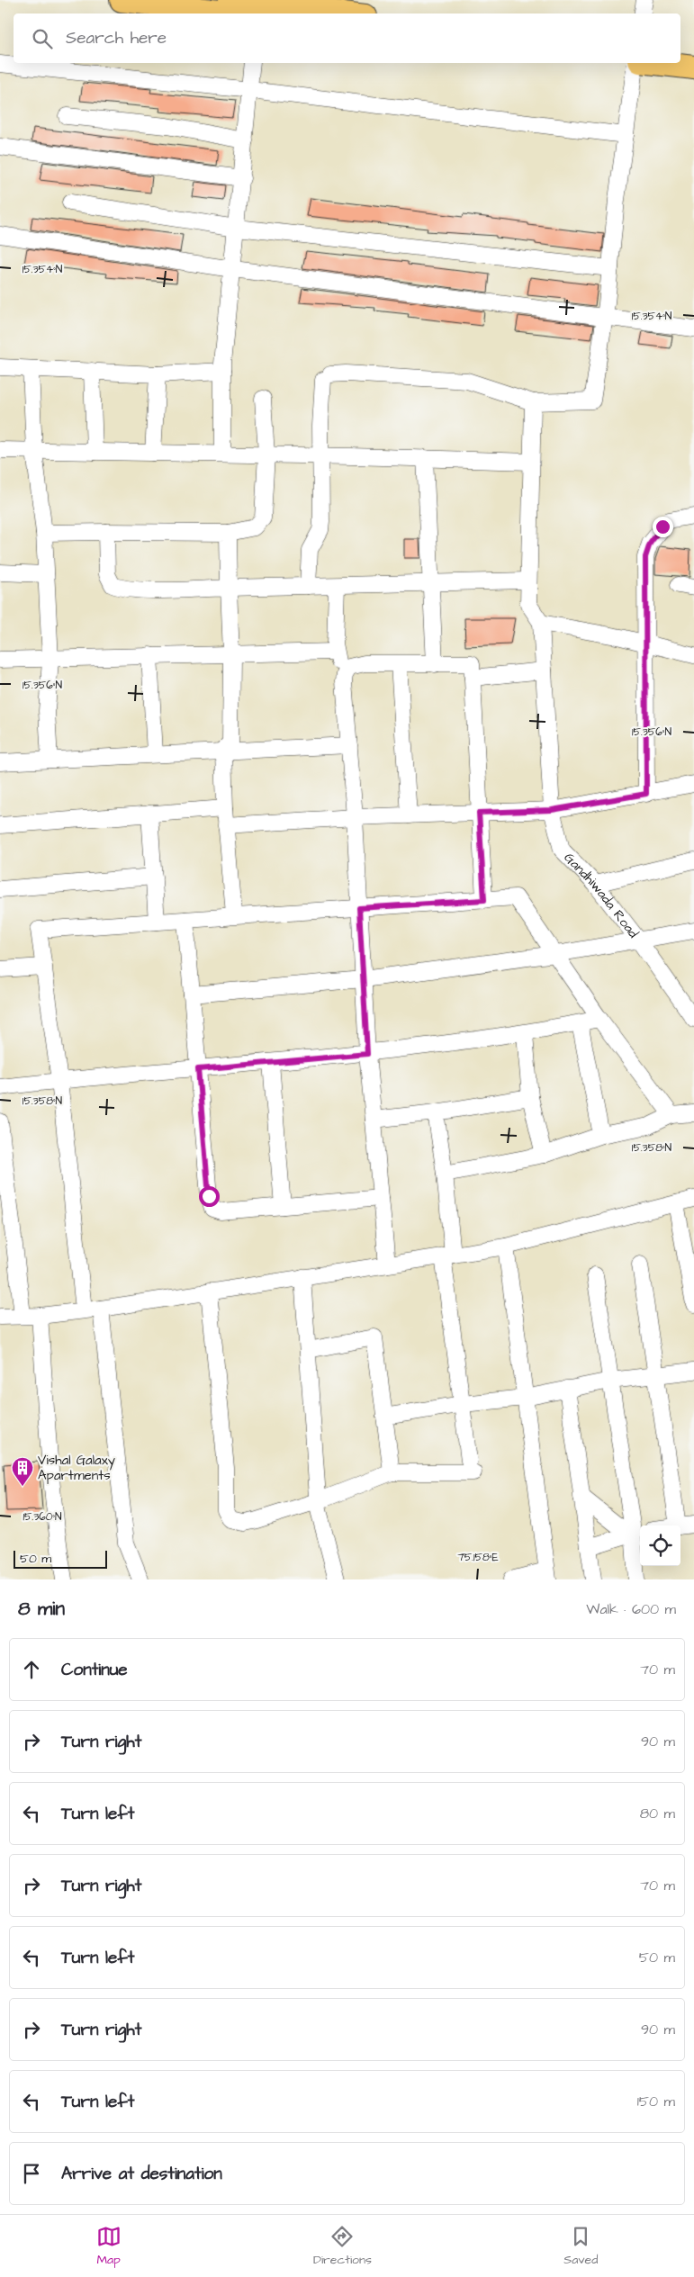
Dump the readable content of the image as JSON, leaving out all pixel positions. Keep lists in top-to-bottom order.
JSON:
{
  "streets": {
    "street": ["Gandhiwada Road"]
  },
  "places": {
    "building": ["Vishal Galaxy Apartments"]
  },
  "scale_bar": "50 m",
  "page": {
    "search": "Search here",
    "scale": "50 m",
    "heading": ["8 min", "Walk · 600 m"],
    "list": [
      ["Continue", "70 m"],
      ["Turn right", "90 m"],
      ["Turn left", "80 m"],
      ["Turn right", "70 m"],
      ["Turn left", "50 m"],
      ["Turn right", "90 m"],
      ["Turn left", "150 m"],
      "Arrive at destination"
    ],
    "nav": ["Map", "Directions", "Saved"]
  },
  "coordinates": [
    "15.354°N",
    "15.356°N",
    "15.358°N",
    "15.360°N",
    "75.158°E"
  ]
}
